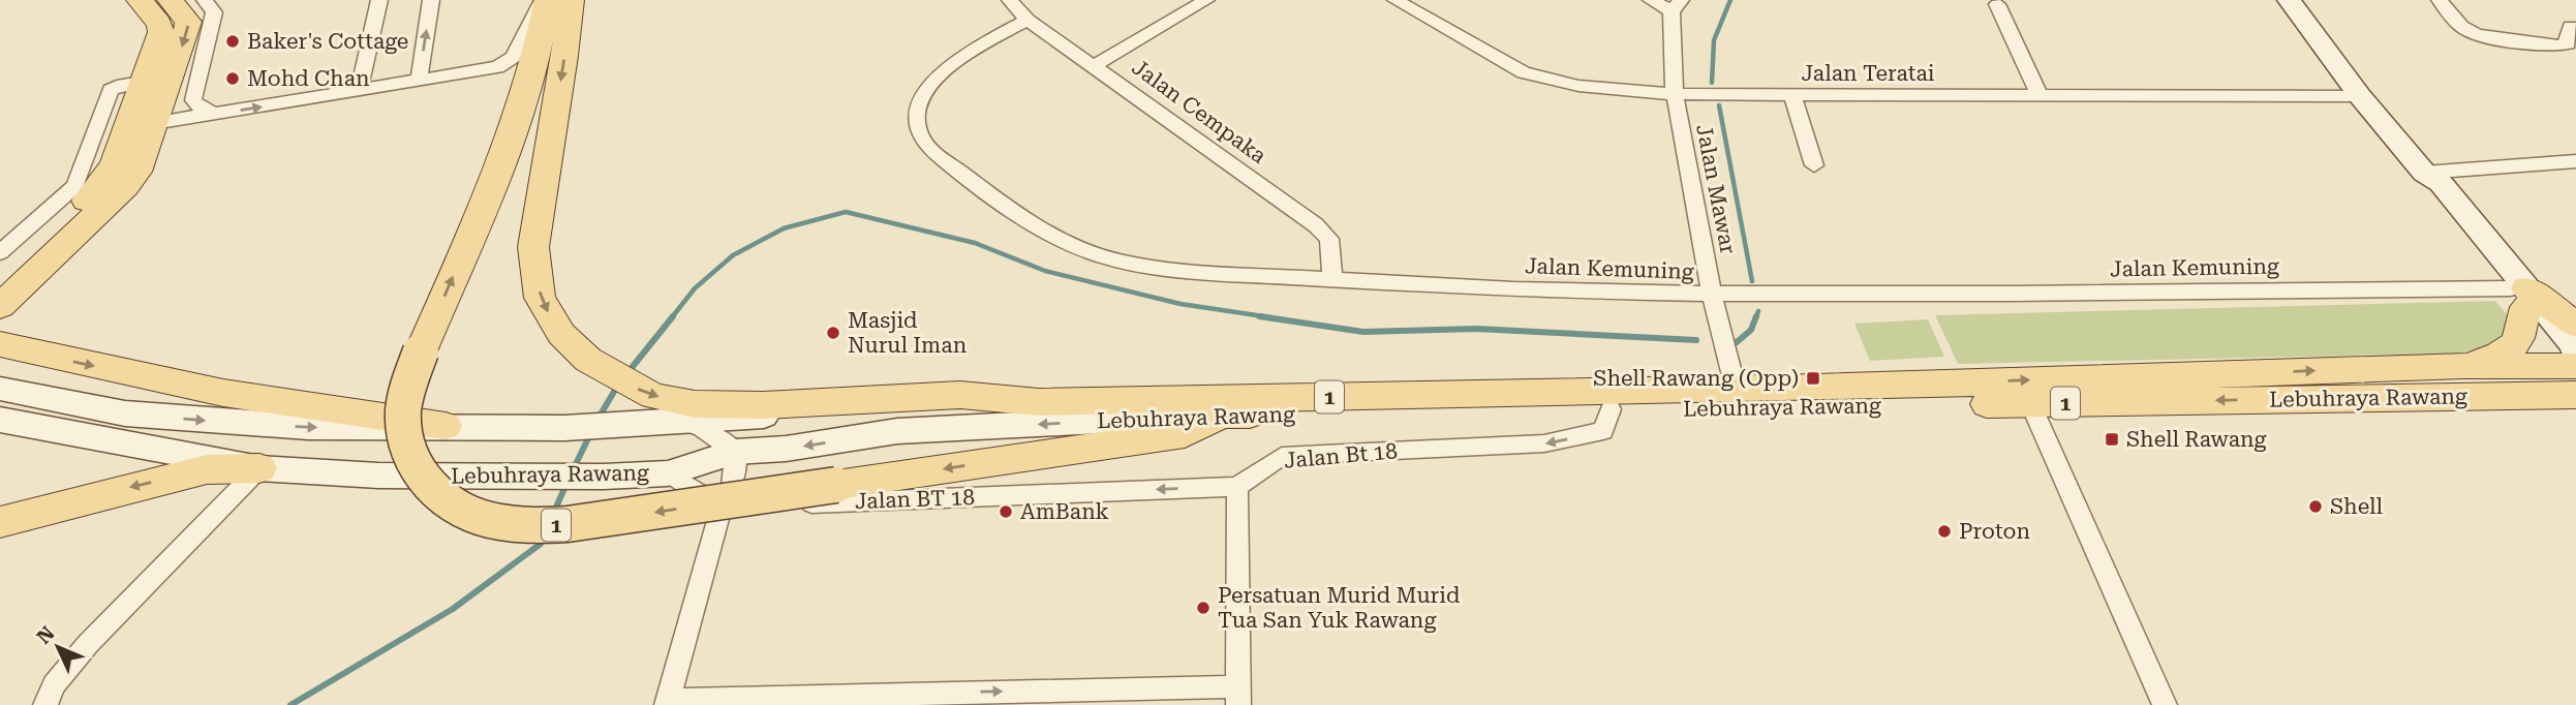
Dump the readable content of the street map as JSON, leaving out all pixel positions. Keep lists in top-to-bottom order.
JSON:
{
  "streets": {
    "main road": ["1", "Lebuhraya Rawang"],
    "street": [
      "Jalan Teratai",
      "Jalan Cempaka",
      "Jalan Mawar",
      "Jalan Kemuning",
      "Jalan Bt 18",
      "Jalan BT 18"
    ]
  },
  "crossings": [
    ["Jalan Teratai", "Jalan Mawar"],
    ["Jalan Cempaka", "Jalan Kemuning"],
    ["Jalan Mawar", "Jalan Kemuning"],
    ["Jalan Mawar", "Lebuhraya Rawang"],
    ["1", "Lebuhraya Rawang"],
    ["Lebuhraya Rawang", "Jalan Bt 18"],
    ["Jalan Bt 18", "Jalan BT 18"]
  ],
  "one_way": ["Jalan Bt 18", "Jalan BT 18"],
  "places": {
    "other": [
      "Baker's Cottage",
      "Mohd Chan",
      "Masjid Nurul Iman",
      "Shell",
      "AmBank",
      "Proton",
      "Persatuan Murid Murid Tua San Yuk Rawang"
    ],
    "transit": ["Shell Rawang (Opp)", "Shell Rawang"]
  },
  "north": "top left"
}
